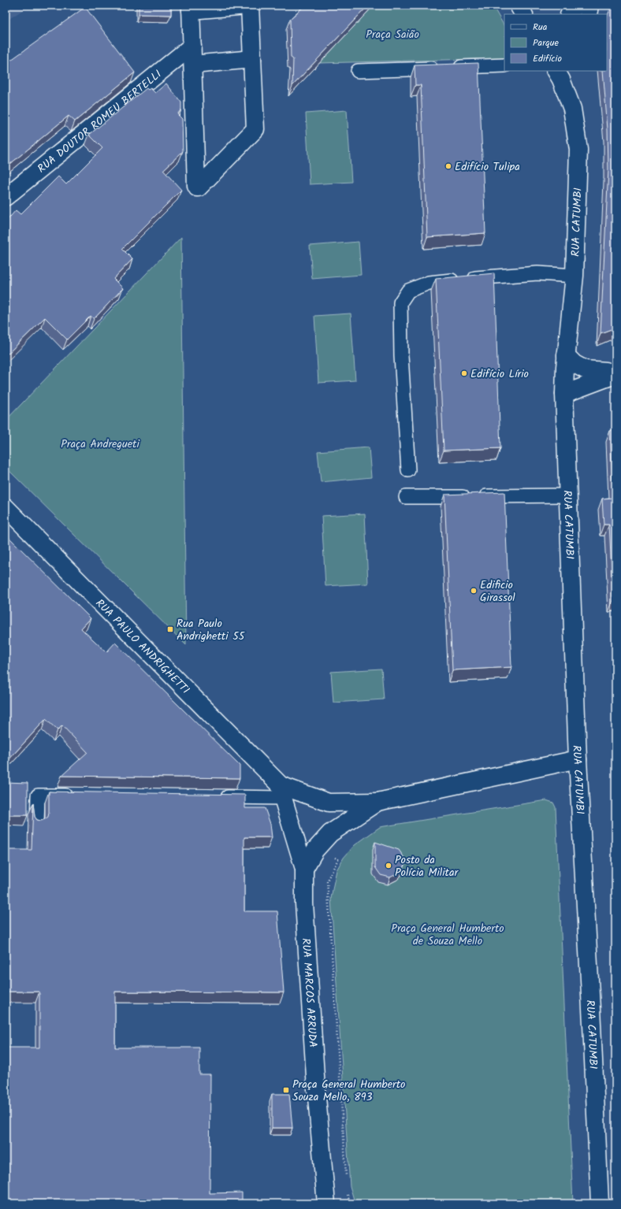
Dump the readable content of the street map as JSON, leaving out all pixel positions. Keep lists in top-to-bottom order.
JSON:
{
  "streets": {
    "main road": [
      "RUA DOUTOR ROMEU BERTELLI",
      "RUA CATUMBI",
      "RUA PAULO ANDRIGHETTI",
      "RUA MARCOS ARRUDA"
    ]
  },
  "crossings": [
    ["RUA PAULO ANDRIGHETTI", "RUA MARCOS ARRUDA"]
  ],
  "parks": ["Praça Saião", "Praça Andregueti", "Praça General Humberto de Souza Mello"],
  "places": {
    "other": [
      "Edifício Tulipa",
      "Edifício Lírio",
      "Edificio Girassol",
      "Posto da Polícia Militar"
    ],
    "transit": ["Rua Paulo Andrighetti 55", "Praça General Humberto Souza Mello, 893"]
  },
  "legend": ["Rua", "Parque", "Edifício"]
}
